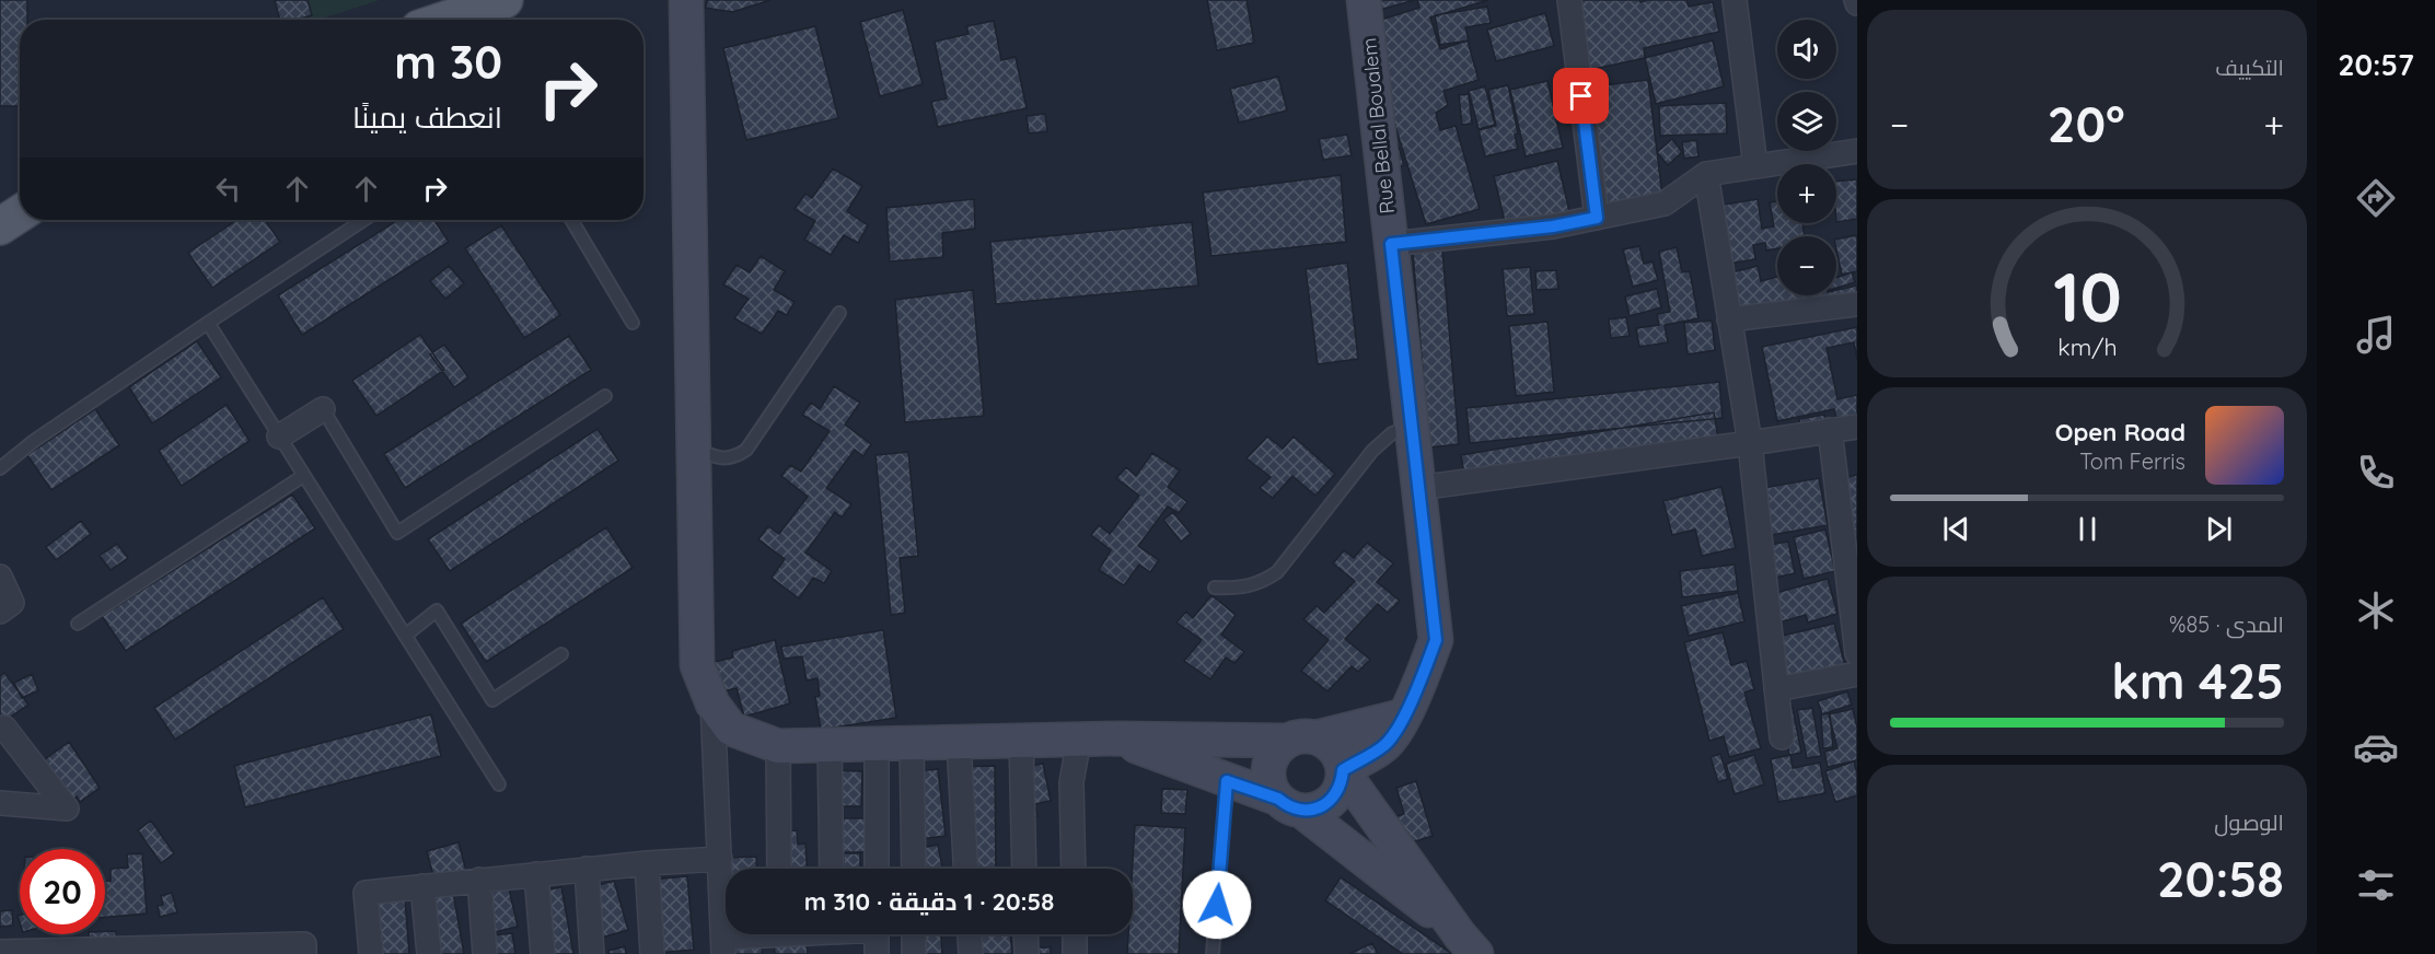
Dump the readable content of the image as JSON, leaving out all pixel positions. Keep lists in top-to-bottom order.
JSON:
{
  "streets": {
    "main road": ["Rue Bellal Boualem"]
  },
  "page": {
    "tabs": "20:57",
    "tile": [
      "التكييف",
      ["المدى · 85%", "425 km"],
      ["الوصول", "20:58"]
    ],
    "map_buttons": ["+", "−"],
    "turn": ["30 m", "انعطف يمينًا"],
    "heat": ["−", "20°", "+"],
    "song": ["Open Road", "Tom Ferris"],
    "limit": "20",
    "trip": "20:58 · 1 دقيقة · 310 m",
    "gauge": ["10", "km/h"]
  }
}
